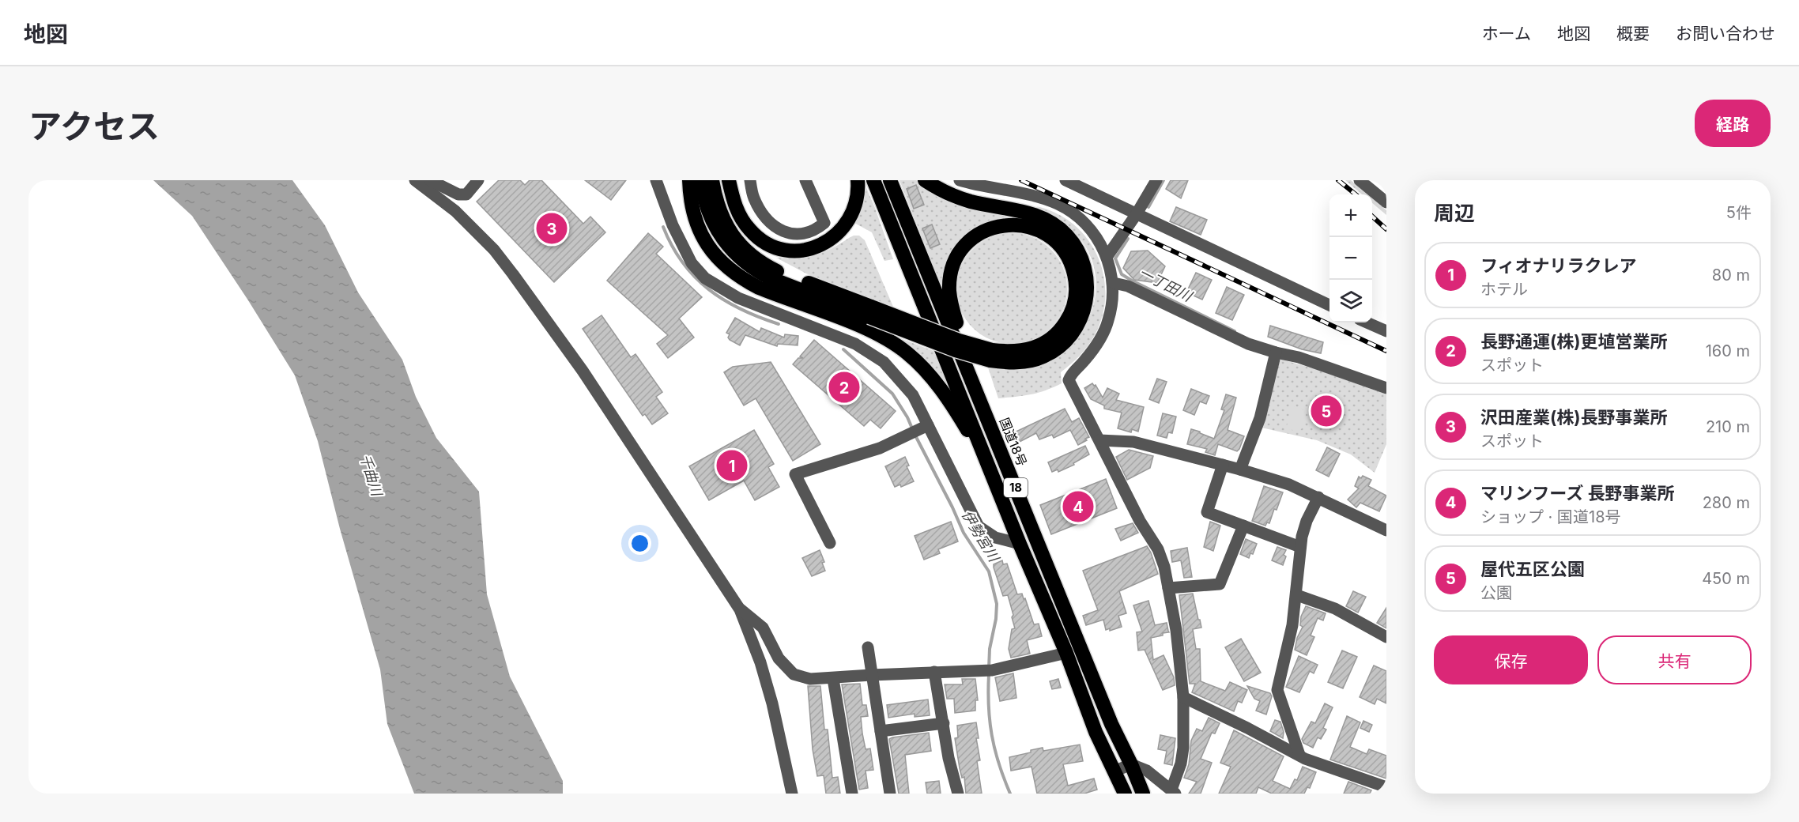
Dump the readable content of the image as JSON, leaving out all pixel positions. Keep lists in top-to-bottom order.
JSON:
{
  "streets": {
    "highway": ["国道18号", "18"]
  },
  "water": ["一丁田川", "千曲川", "伊勢宮川"],
  "page": {
    "header": "地図",
    "nav": [
      "ホーム",
      "地図",
      "概要",
      "お問い合わせ"
    ],
    "title": "アクセス",
    "buttons": [
      "経路",
      ["保存", "共有"]
    ],
    "heading": ["周辺", "5件"],
    "map_buttons": ["+", "−"],
    "pins": [
      "3",
      "2",
      "5",
      "1",
      "4"
    ],
    "list": [
      {
        "mark": "1",
        "name": "フィオナリラクレア",
        "note": "ホテル",
        "value": "80 m"
      },
      {
        "mark": "2",
        "name": "長野通運(株)更埴営業所",
        "note": "スポット",
        "value": "160 m"
      },
      {
        "mark": "3",
        "name": "沢田産業(株)長野事業所",
        "note": "スポット",
        "value": "210 m"
      },
      {
        "mark": "4",
        "name": "マリンフーズ 長野事業所",
        "note": "ショップ · 国道18号",
        "value": "280 m"
      },
      {
        "mark": "5",
        "name": "屋代五区公園",
        "note": "公園",
        "value": "450 m"
      }
    ]
  }
}
